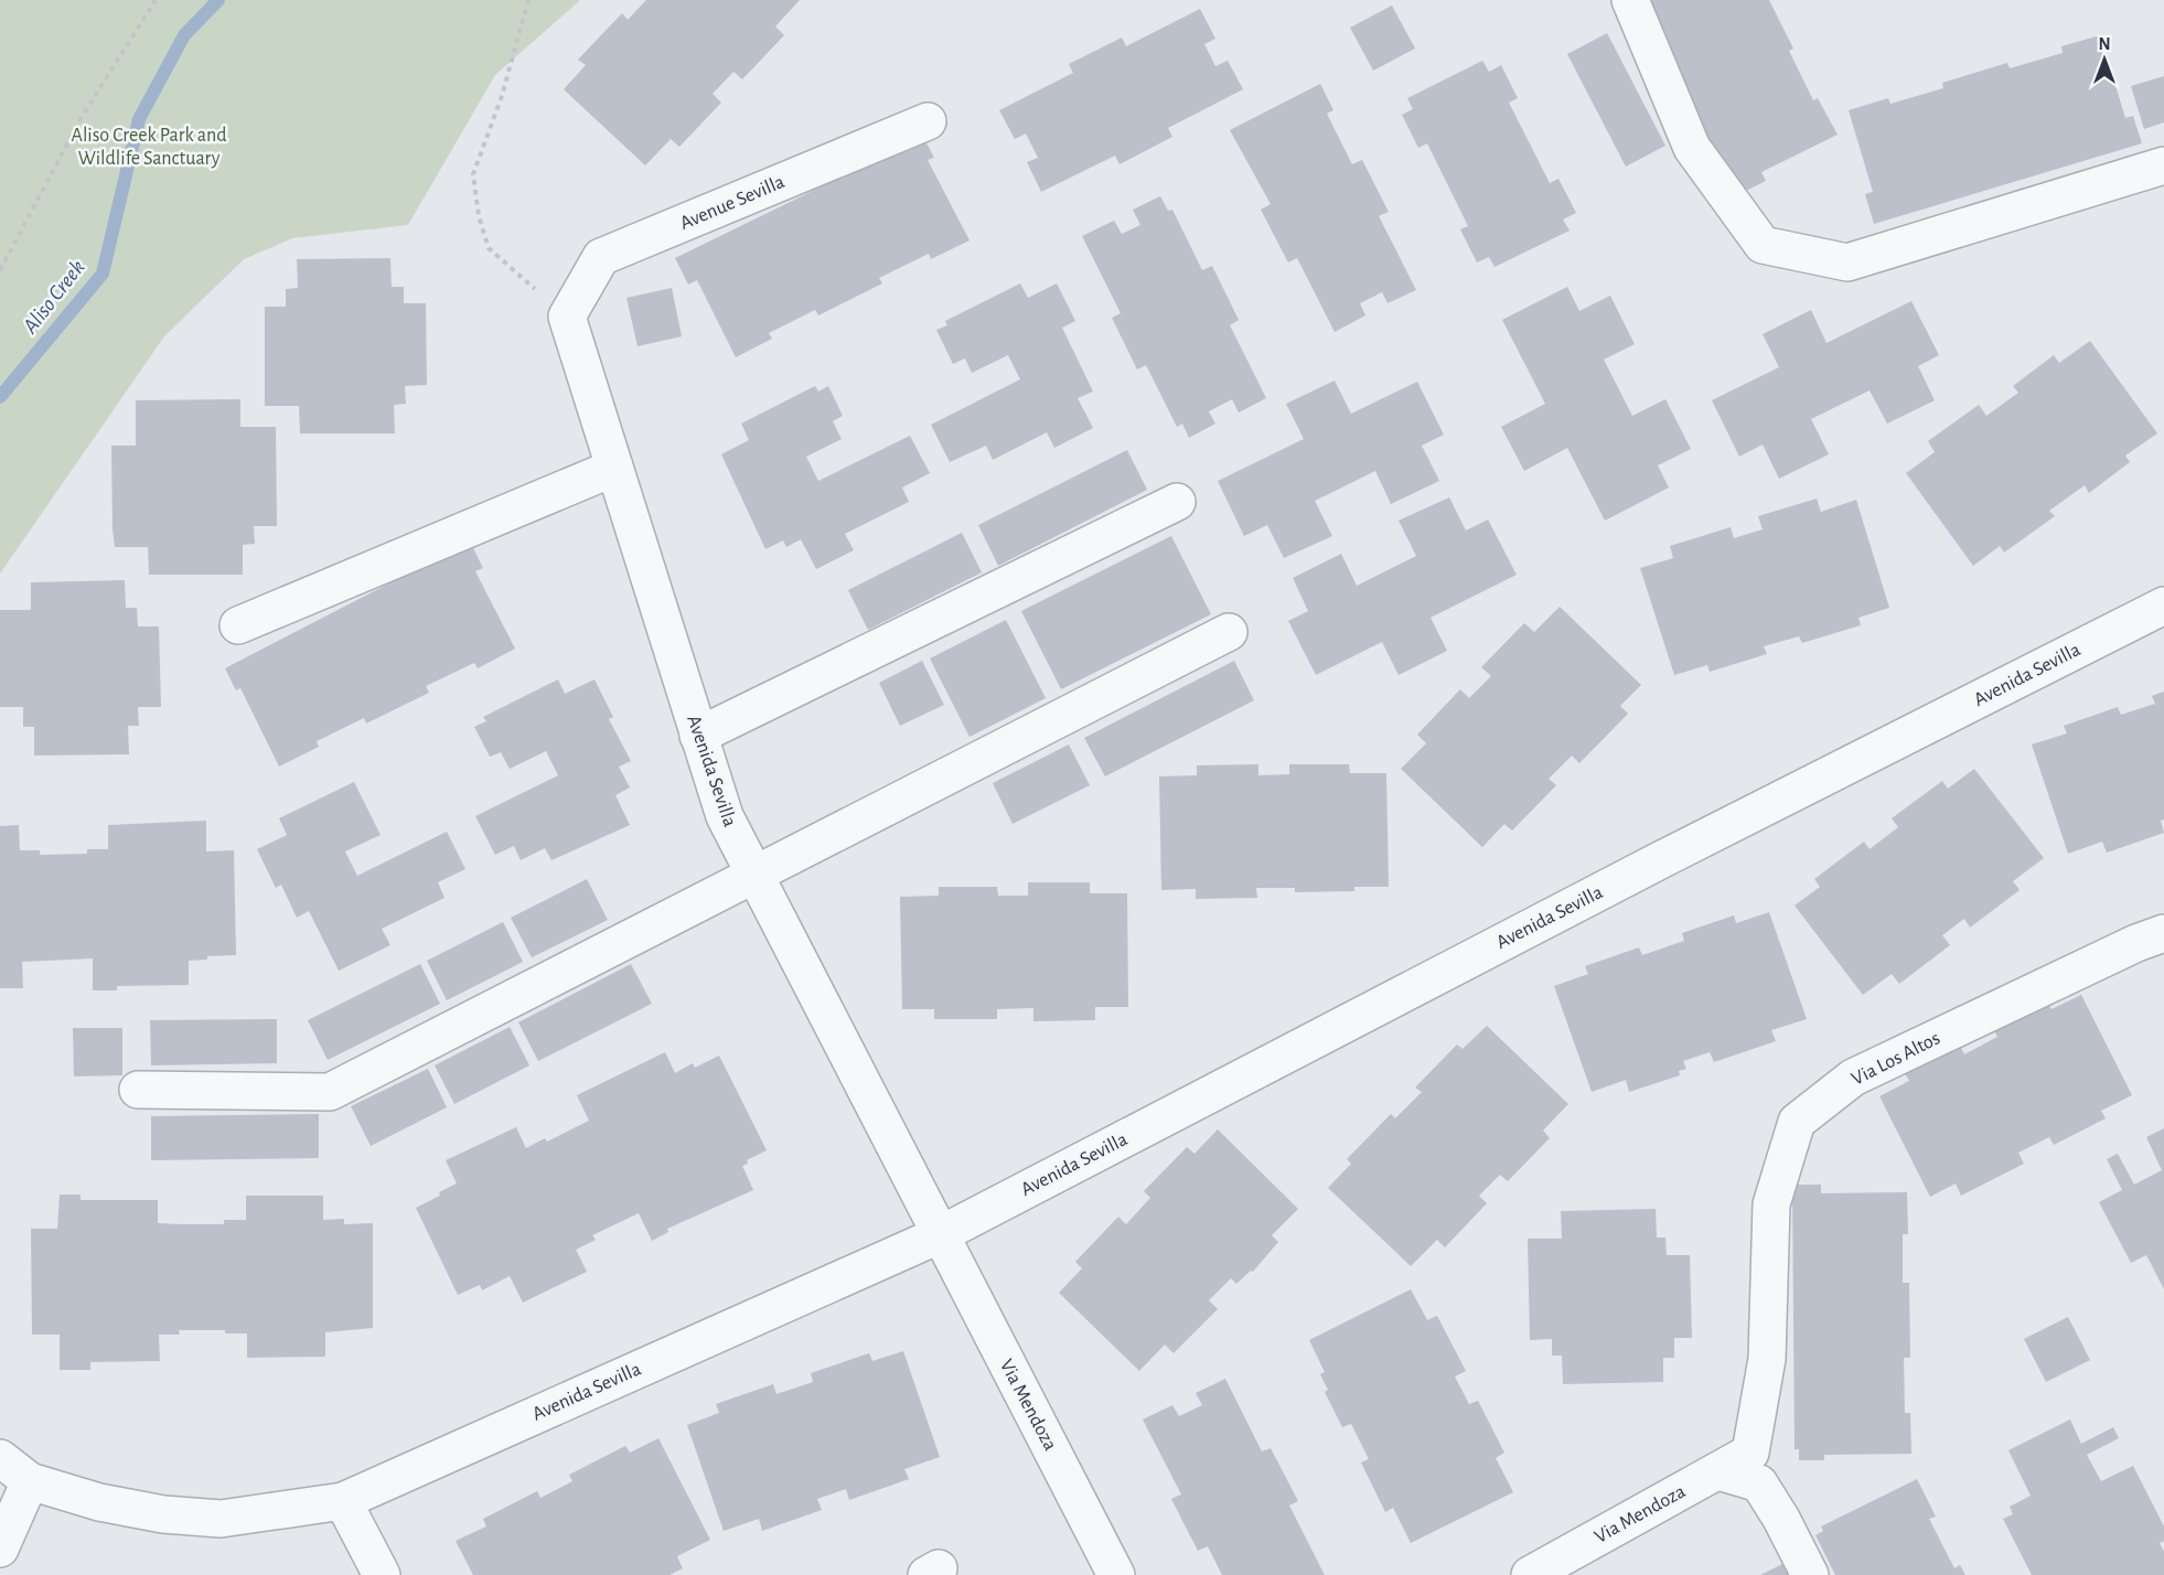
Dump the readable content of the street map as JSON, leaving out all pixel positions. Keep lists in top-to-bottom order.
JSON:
{
  "streets": {
    "street": [
      "Avenue Sevilla",
      "Avenida Sevilla",
      "Via Los Altos",
      "Via Mendoza"
    ]
  },
  "crossings": [
    ["Avenue Sevilla", "Avenida Sevilla"],
    ["Avenida Sevilla", "Via Mendoza"],
    ["Via Los Altos", "Via Mendoza"]
  ],
  "water": ["Aliso Creek"],
  "parks": ["Aliso Creek Park and Wildlife Sanctuary"],
  "north": "top"
}
